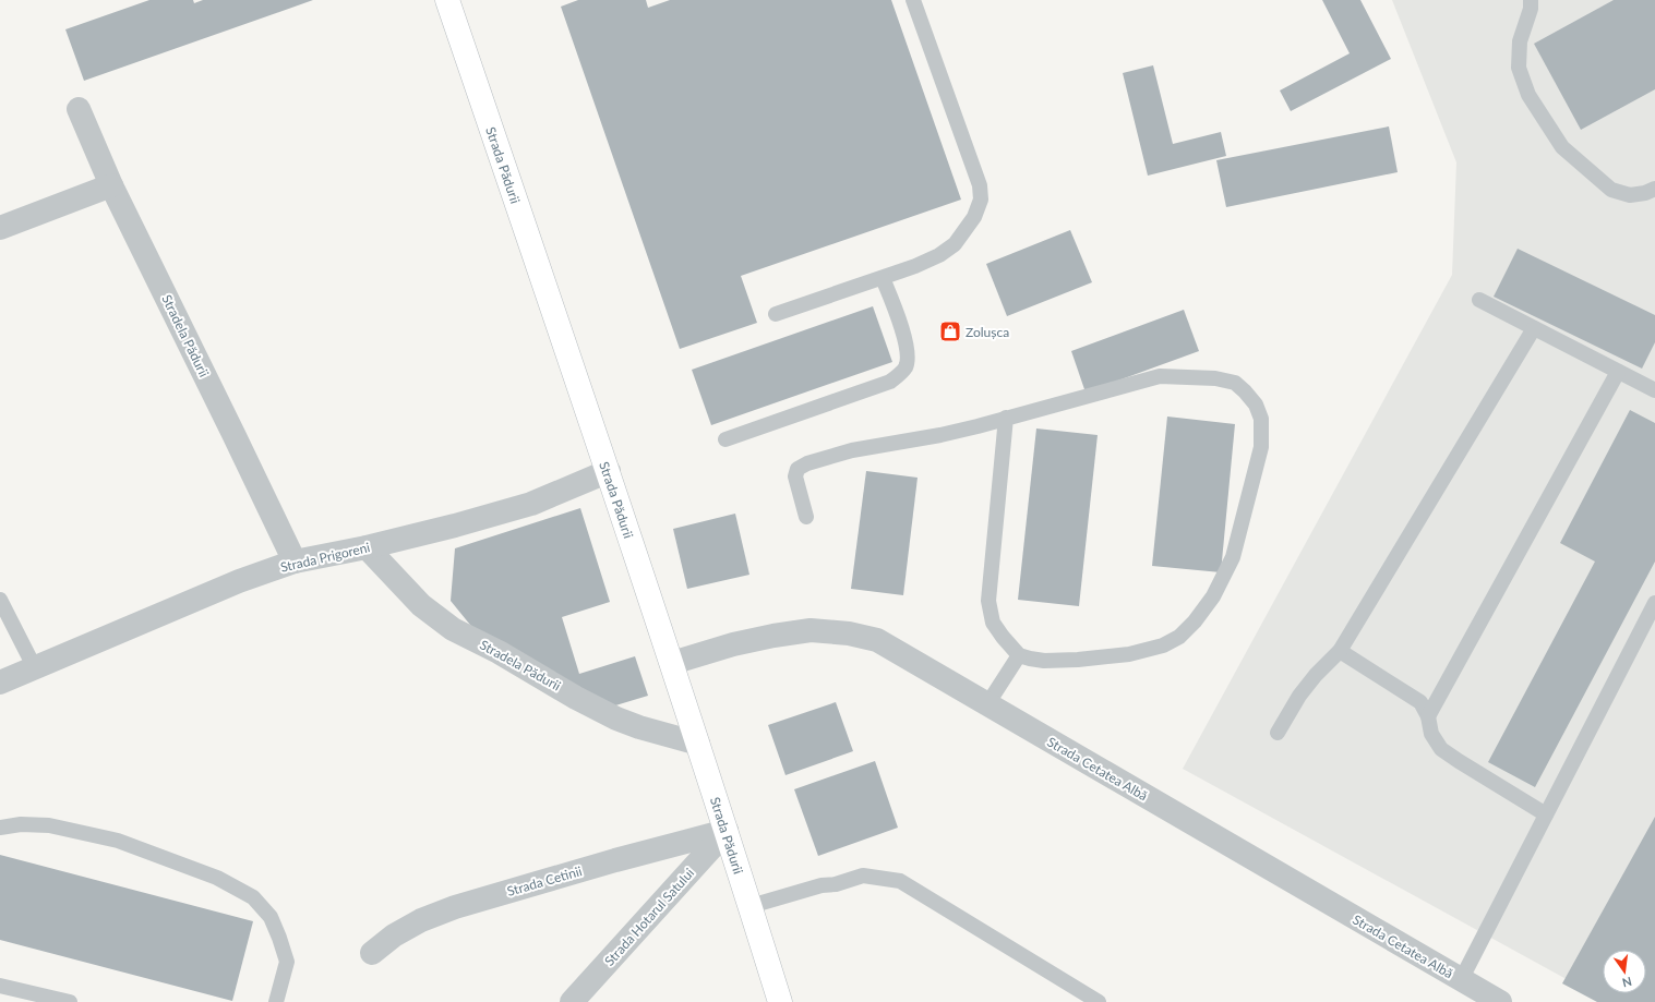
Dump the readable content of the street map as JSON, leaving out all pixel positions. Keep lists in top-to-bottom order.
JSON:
{
  "streets": {
    "main road": ["Strada Pădurii"],
    "street": [
      "Stradela Pădurii",
      "Strada Prigoreni",
      "Strada Cetatea Albă",
      "Strada Cetinii",
      "Strada Hotarul Satului"
    ]
  },
  "crossings": [
    ["Strada Pădurii", "Stradela Pădurii"],
    ["Strada Pădurii", "Strada Prigoreni"],
    ["Strada Pădurii", "Strada Cetatea Albă"],
    ["Strada Pădurii", "Strada Cetinii"],
    ["Strada Pădurii", "Strada Hotarul Satului"],
    ["Stradela Pădurii", "Strada Prigoreni"],
    ["Strada Cetinii", "Strada Hotarul Satului"]
  ],
  "places": {
    "shop": ["Zolușca"]
  },
  "north": "bottom"
}
